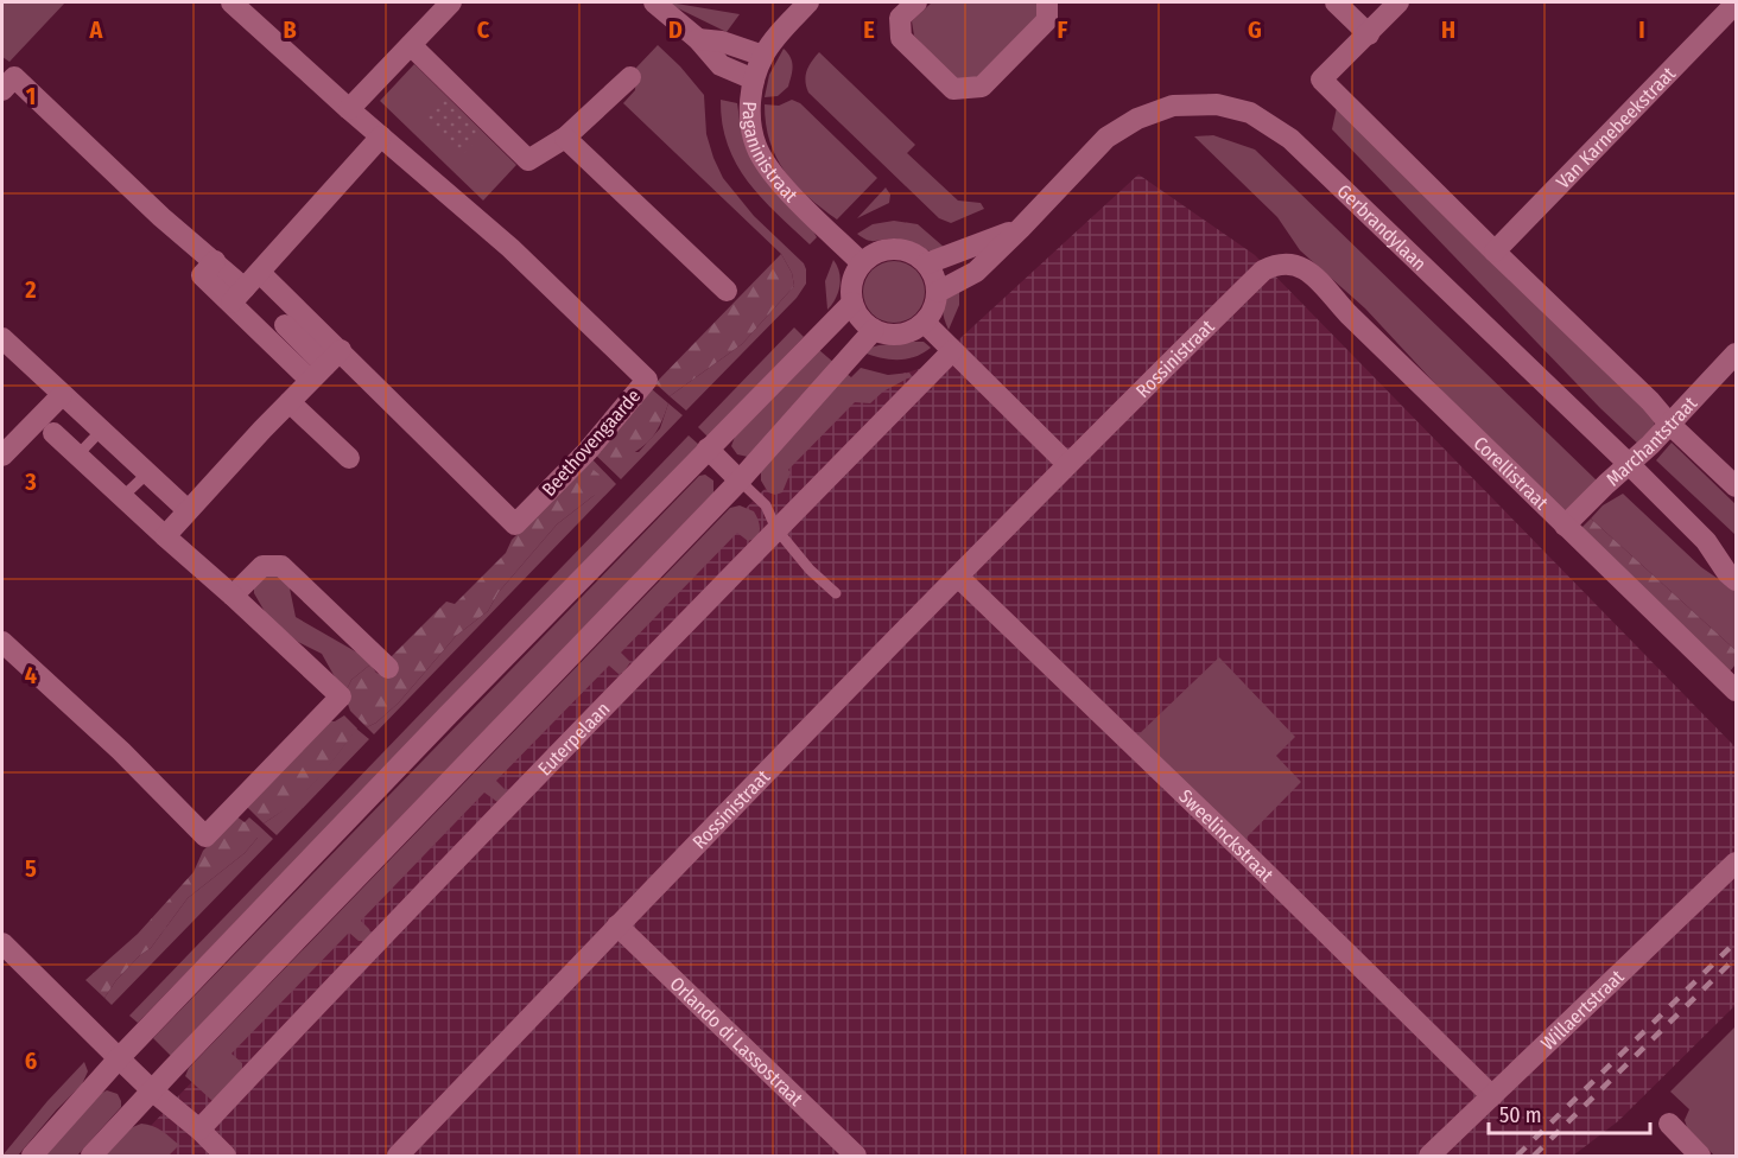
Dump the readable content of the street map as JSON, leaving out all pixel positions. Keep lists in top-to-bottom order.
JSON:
{
  "streets": {
    "street": [
      "Van Karnebeekstraat",
      "Paganinistraat",
      "Gerbrandylaan",
      "Rossinistraat",
      "Marchantstraat",
      "Beethovengaarde",
      "Corellistraat",
      "Euterpelaan",
      "Sweelinckstraat",
      "Willaertstraat",
      "Orlando di Lassostraat"
    ]
  },
  "crossings": [
    ["Paganinistraat", "Gerbrandylaan"],
    ["Gerbrandylaan", "Marchantstraat"],
    ["Rossinistraat", "Corellistraat"],
    ["Rossinistraat", "Sweelinckstraat"],
    ["Rossinistraat", "Orlando di Lassostraat"],
    ["Marchantstraat", "Corellistraat"],
    ["Sweelinckstraat", "Willaertstraat"]
  ],
  "scale_bar": "50 m",
  "grid": {
    "columns": [
      "A",
      "B",
      "C",
      "D",
      "E",
      "F",
      "G",
      "H",
      "I"
    ],
    "rows": [
      "1",
      "2",
      "3",
      "4",
      "5",
      "6"
    ]
  }
}
